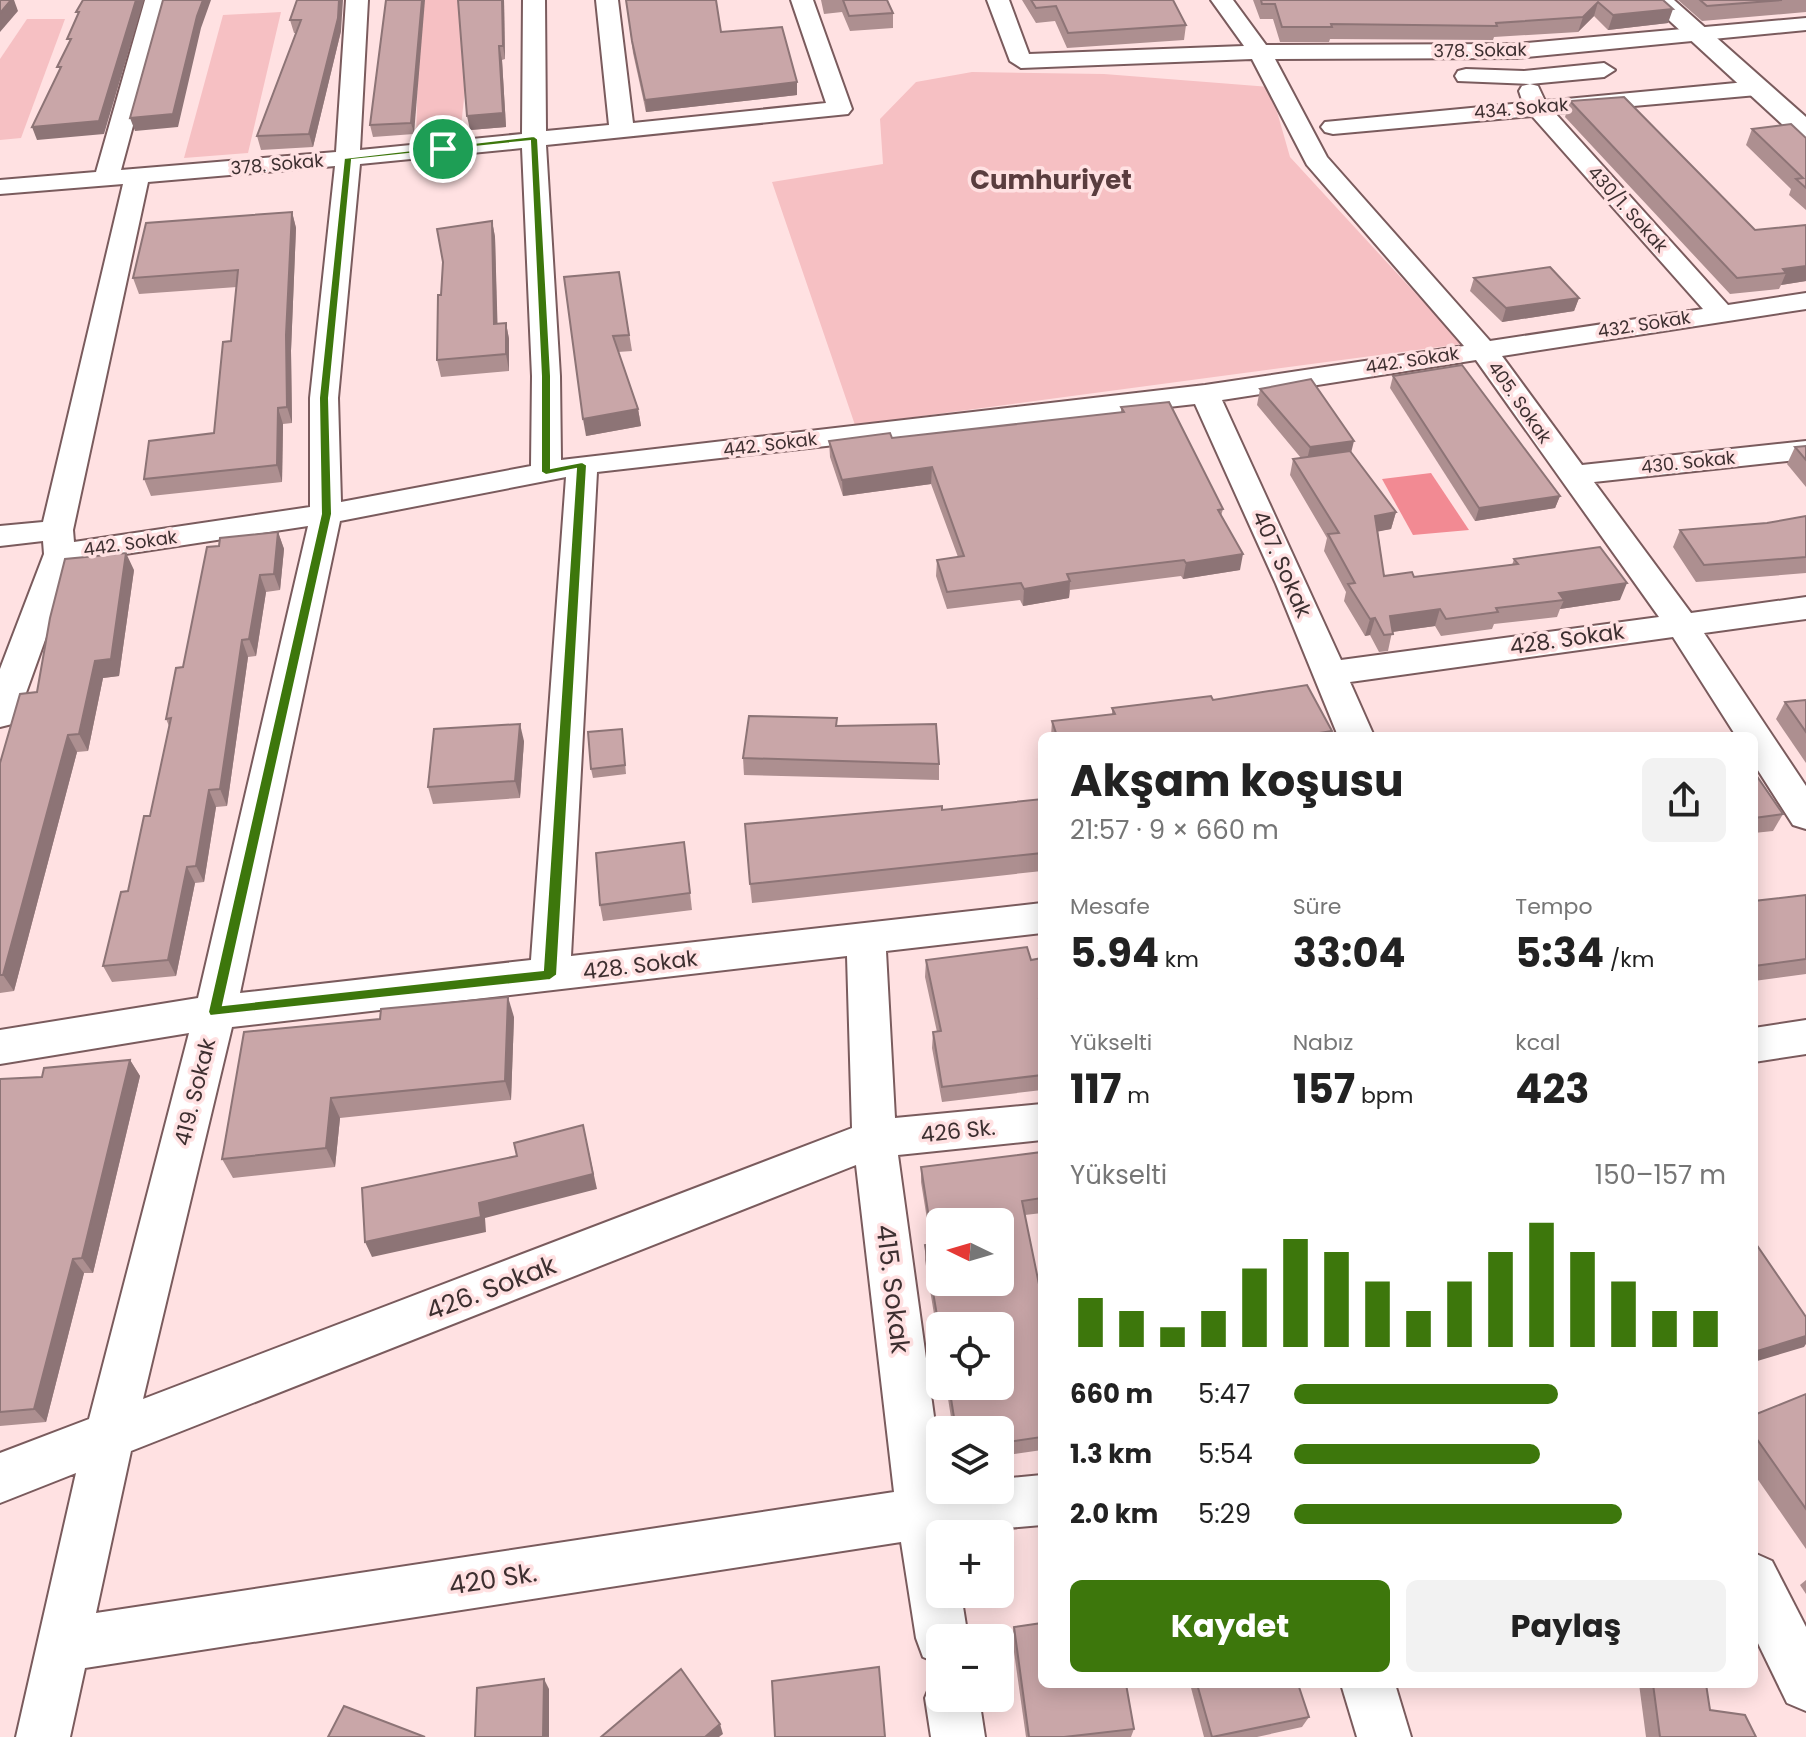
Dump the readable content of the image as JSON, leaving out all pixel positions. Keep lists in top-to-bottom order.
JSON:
{
  "streets": {
    "street": [
      "378. Sokak",
      "434. Sokak",
      "430/1. Sokak",
      "432. Sokak",
      "442. Sokak",
      "405. Sokak",
      "430. Sokak",
      "407. Sokak",
      "428. Sokak",
      "419. Sokak",
      "426 Sk.",
      "426. Sokak",
      "415. Sokak",
      "420 Sk."
    ]
  },
  "crossings": [
    ["378. Sokak", "430/1. Sokak"],
    ["378. Sokak", "405. Sokak"],
    ["378. Sokak", "419. Sokak"],
    ["434. Sokak", "430/1. Sokak"],
    ["430/1. Sokak", "432. Sokak"],
    ["432. Sokak", "442. Sokak"],
    ["432. Sokak", "405. Sokak"],
    ["442. Sokak", "405. Sokak"],
    ["442. Sokak", "407. Sokak"],
    ["442. Sokak", "419. Sokak"],
    ["405. Sokak", "430. Sokak"],
    ["405. Sokak", "428. Sokak"],
    ["407. Sokak", "428. Sokak"],
    ["428. Sokak", "419. Sokak"],
    ["428. Sokak", "415. Sokak"],
    ["419. Sokak", "426. Sokak"],
    ["419. Sokak", "420 Sk."],
    ["426 Sk.", "426. Sokak"],
    ["426 Sk.", "415. Sokak"],
    ["426. Sokak", "415. Sokak"],
    ["415. Sokak", "420 Sk."]
  ],
  "districts": ["Cumhuriyet"],
  "north": "left",
  "page": {
    "heading": ["Akşam koşusu", "21:57 · 9 × 660 m"],
    "stats": [
      ["Mesafe", "5.94 km"],
      ["Süre", "33:04"],
      ["Tempo", "5:34 /km"],
      ["Yükselti", "117 m"],
      ["Nabız", "157 bpm"],
      ["kcal", "423"]
    ],
    "chart": ["Yükselti", "150–157 m"],
    "map_buttons": ["+", "−"],
    "list": [
      {
        "name": "660 m",
        "note": "5:47"
      },
      {
        "name": "1.3 km",
        "note": "5:54"
      },
      {
        "name": "2.0 km",
        "note": "5:29"
      }
    ],
    "buttons": ["Kaydet", "Paylaş"]
  }
}
